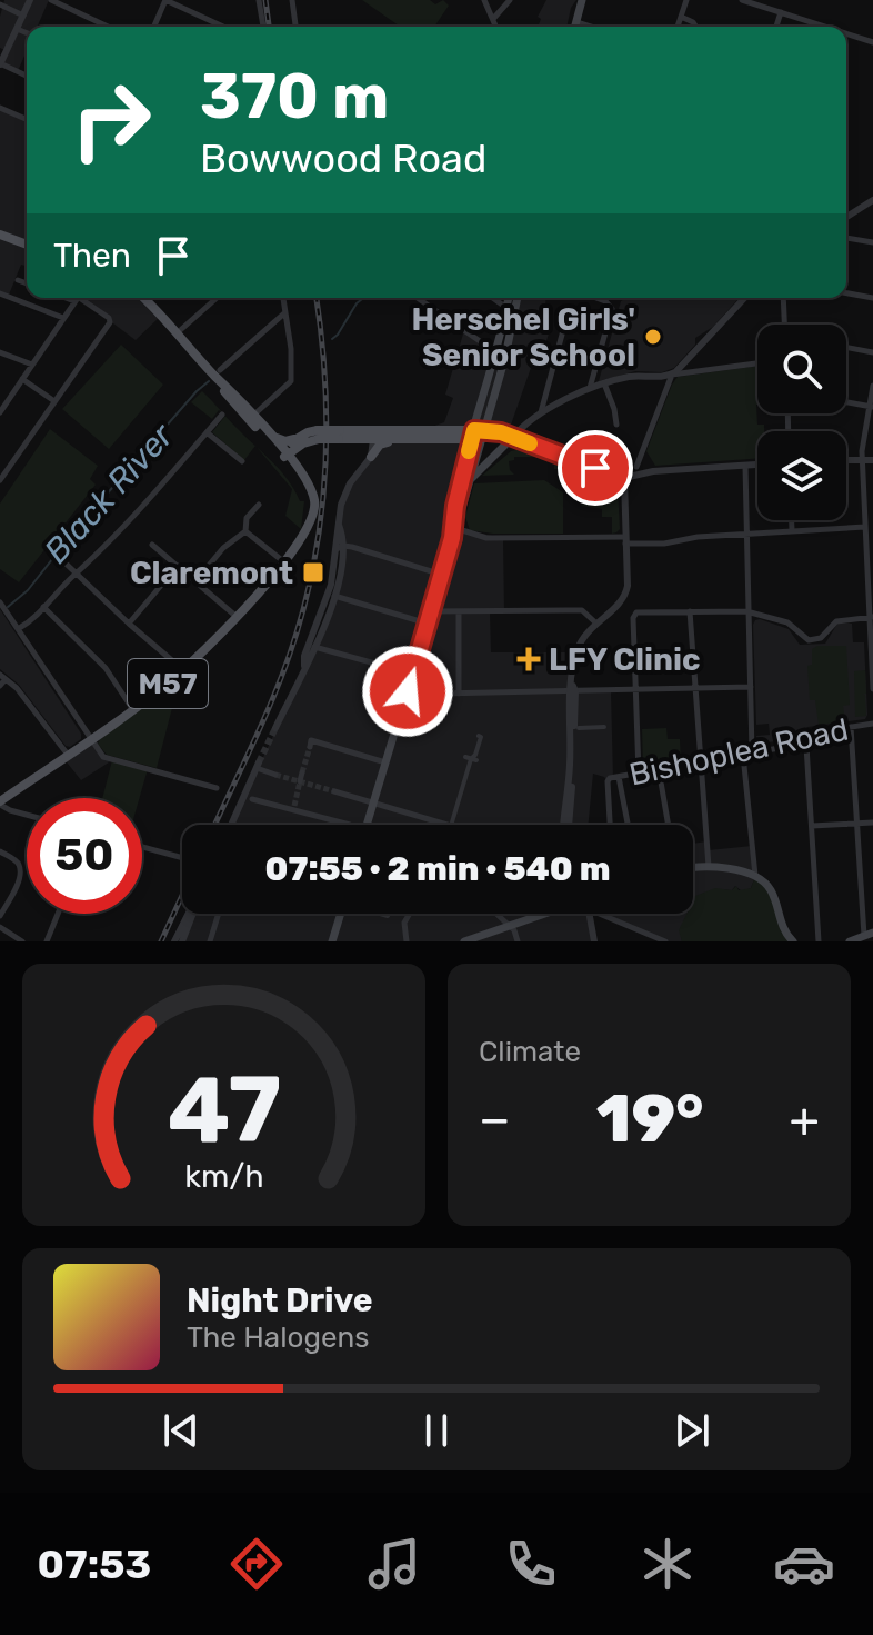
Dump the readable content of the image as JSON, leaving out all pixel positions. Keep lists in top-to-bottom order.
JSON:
{
  "streets": {
    "main road": ["M57"],
    "street": ["Bishoplea Road"]
  },
  "water": ["Black River"],
  "places": {
    "other": ["Herschel Girls' Senior School"],
    "transit": ["Claremont"],
    "health": ["LFY Clinic"]
  },
  "page": {
    "turn": ["370 m", "Bowwood Road"],
    "then": "Then",
    "limit": "50",
    "trip": "07:55 · 2 min · 540 m",
    "tile": "Climate",
    "heat": ["−", "19°", "+"],
    "song": ["Night Drive", "The Halogens"],
    "tabs": "07:53",
    "gauge": ["47", "km/h"]
  }
}
